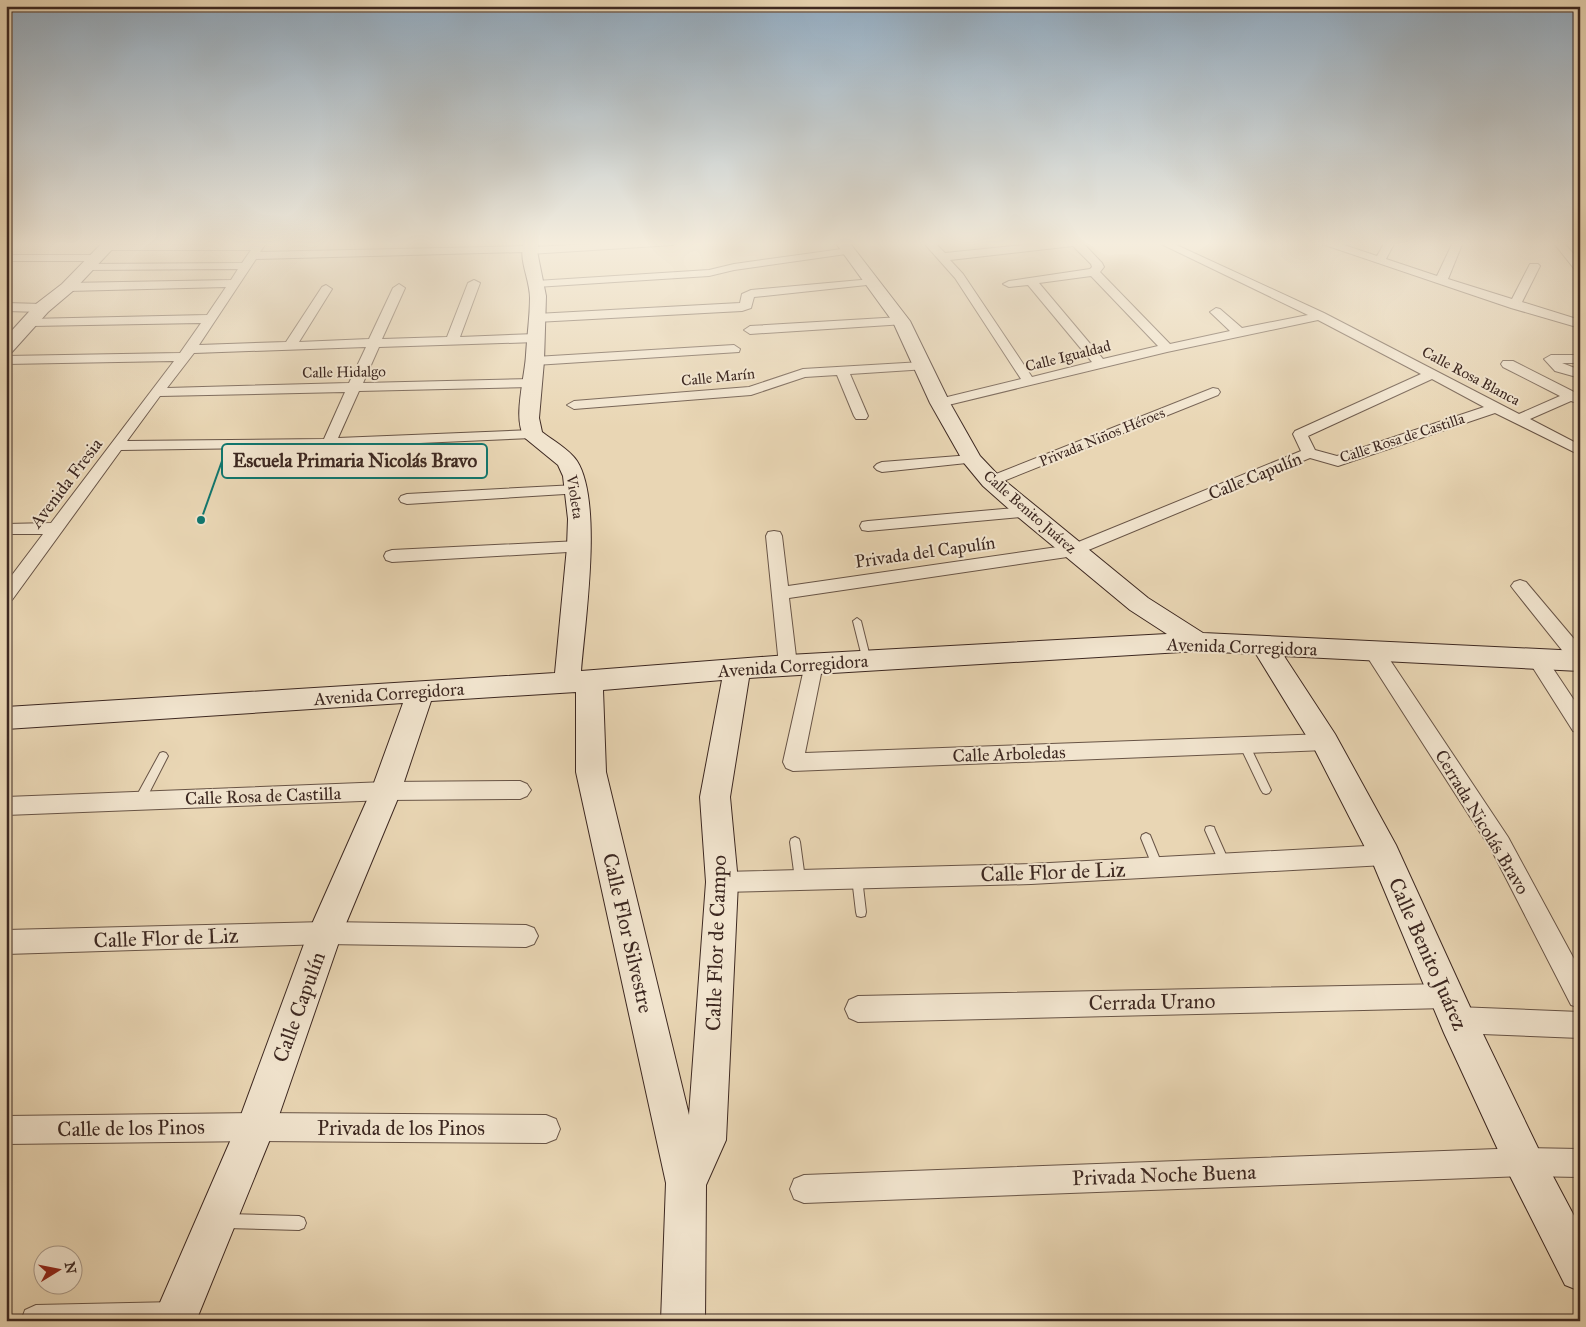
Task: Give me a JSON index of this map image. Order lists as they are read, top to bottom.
{
  "streets": {
    "street": [
      "Calle Igualdad",
      "Calle Hidalgo",
      "Calle Rosa Blanca",
      "Calle Marín",
      "Privada Niños Héroes",
      "Calle Rosa de Castilla",
      "Calle Capulín",
      "Avenida Fresia",
      "Violeta",
      "Calle Benito Juárez",
      "Privada del Capulín",
      "Avenida Corregidora",
      "Calle Arboledas",
      "Cerrada Nicolás Bravo",
      "Calle Flor de Liz",
      "Calle Flor Silvestre",
      "Calle Flor de Campo",
      "Cerrada Urano",
      "Calle de los Pinos",
      "Privada de los Pinos",
      "Privada Noche Buena"
    ]
  },
  "crossings": [
    ["Calle Igualdad", "Calle Rosa Blanca"],
    ["Calle Igualdad", "Calle Benito Juárez"],
    ["Calle Hidalgo", "Avenida Fresia"],
    ["Calle Rosa Blanca", "Calle Rosa de Castilla"],
    ["Calle Rosa Blanca", "Calle Capulín"],
    ["Calle Marín", "Calle Benito Juárez"],
    ["Privada Niños Héroes", "Calle Benito Juárez"],
    ["Calle Rosa de Castilla", "Calle Capulín"],
    ["Calle Capulín", "Calle Benito Juárez"],
    ["Calle Capulín", "Privada del Capulín"],
    ["Calle Capulín", "Avenida Corregidora"],
    ["Calle Capulín", "Calle Flor de Liz"],
    ["Calle Capulín", "Calle de los Pinos"],
    ["Calle Capulín", "Privada de los Pinos"],
    ["Violeta", "Avenida Corregidora"],
    ["Violeta", "Calle Flor Silvestre"],
    ["Calle Benito Juárez", "Privada del Capulín"],
    ["Calle Benito Juárez", "Avenida Corregidora"],
    ["Calle Benito Juárez", "Calle Arboledas"],
    ["Calle Benito Juárez", "Calle Flor de Liz"],
    ["Calle Benito Juárez", "Cerrada Urano"],
    ["Calle Benito Juárez", "Privada Noche Buena"],
    ["Avenida Corregidora", "Calle Arboledas"],
    ["Avenida Corregidora", "Cerrada Nicolás Bravo"],
    ["Avenida Corregidora", "Calle Flor Silvestre"],
    ["Avenida Corregidora", "Calle Flor de Campo"],
    ["Calle Flor de Liz", "Calle Flor de Campo"],
    ["Calle Flor Silvestre", "Calle Flor de Campo"],
    ["Calle de los Pinos", "Privada de los Pinos"]
  ],
  "places": ["Escuela Primaria Nicolás Bravo"],
  "north": "right"
}
